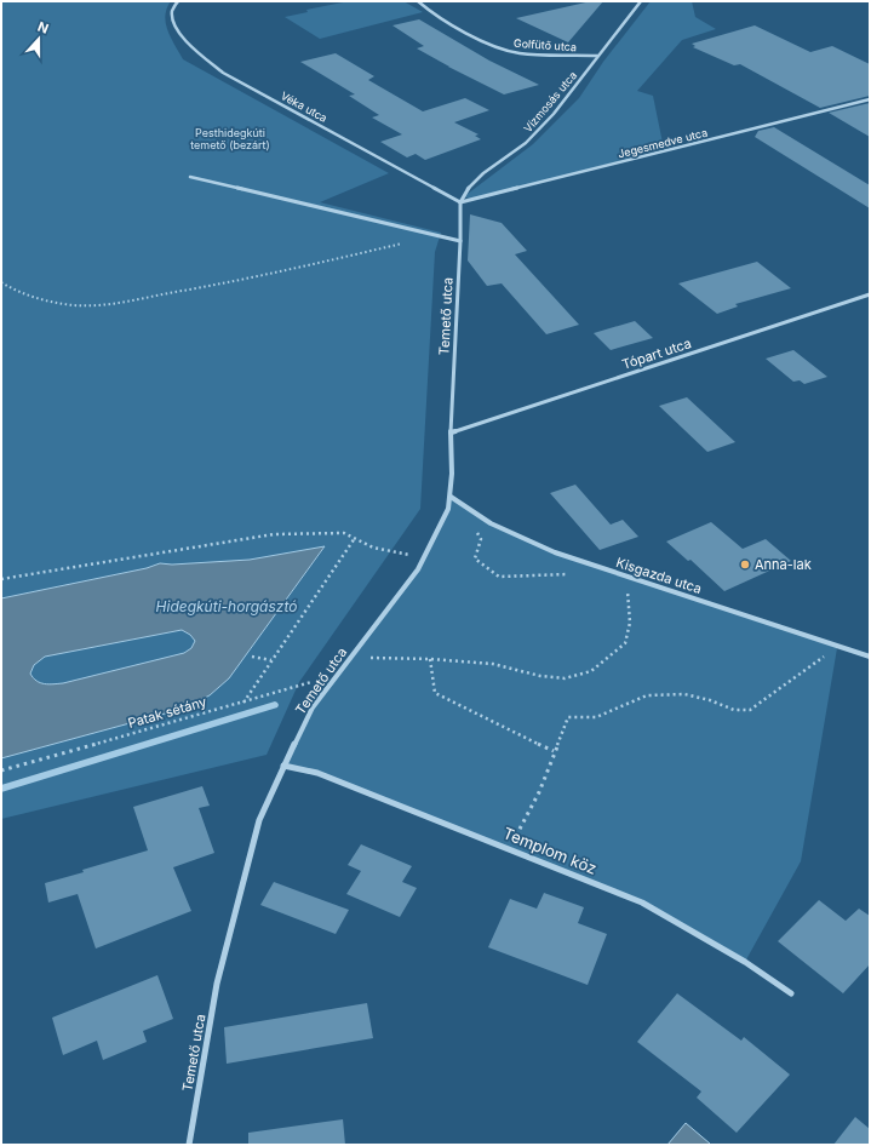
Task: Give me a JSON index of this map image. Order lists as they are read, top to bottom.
{
  "streets": {
    "street": [
      "Golfütő utca",
      "Vízmosás utca",
      "Véka utca",
      "Jegesmedve utca",
      "Temető utca",
      "Tópart utca",
      "Kisgazda utca",
      "Templom köz"
    ],
    "path": ["Patak sétány"]
  },
  "crossings": [
    ["Golfütő utca", "Vízmosás utca"],
    ["Vízmosás utca", "Véka utca"],
    ["Vízmosás utca", "Jegesmedve utca"],
    ["Vízmosás utca", "Temető utca"],
    ["Véka utca", "Jegesmedve utca"],
    ["Véka utca", "Temető utca"],
    ["Jegesmedve utca", "Temető utca"],
    ["Temető utca", "Tópart utca"],
    ["Temető utca", "Kisgazda utca"],
    ["Temető utca", "Patak sétány"],
    ["Temető utca", "Templom köz"]
  ],
  "water": ["Hidegkúti-horgásztó"],
  "parks": ["Pesthidegkúti temető (bezárt)"],
  "places": ["Anna-lak"],
  "north": "top"
}
